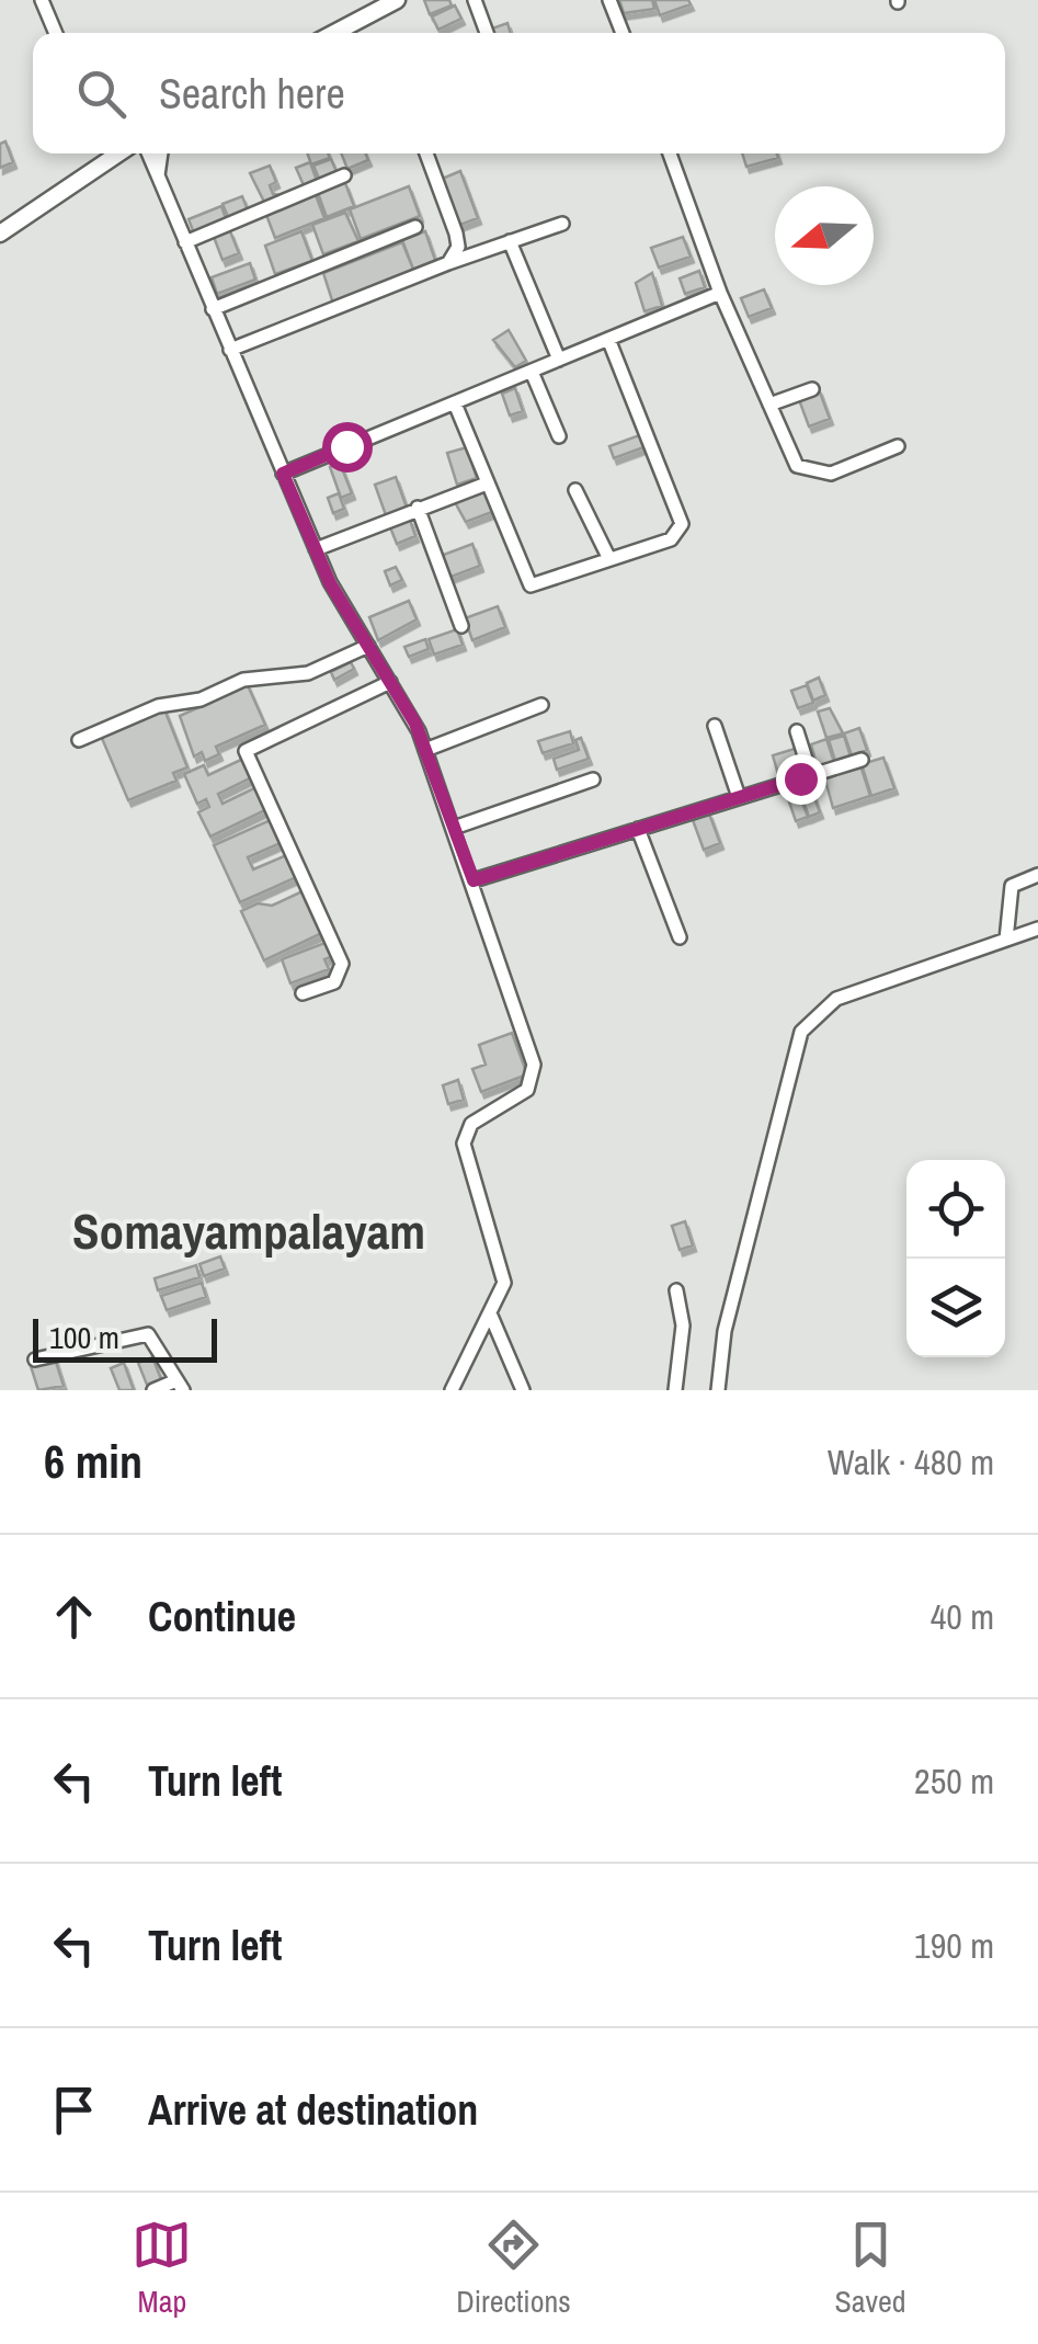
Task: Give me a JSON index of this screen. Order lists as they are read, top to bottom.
{
  "districts": ["Somayampalayam"],
  "scale_bar": "100 m",
  "north": "left",
  "page": {
    "search": "Search here",
    "scale": "100 m",
    "heading": ["6 min", "Walk · 480 m"],
    "list": [
      ["Continue", "40 m"],
      ["Turn left", "250 m"],
      ["Turn left", "190 m"],
      "Arrive at destination"
    ],
    "nav": ["Map", "Directions", "Saved"]
  }
}
